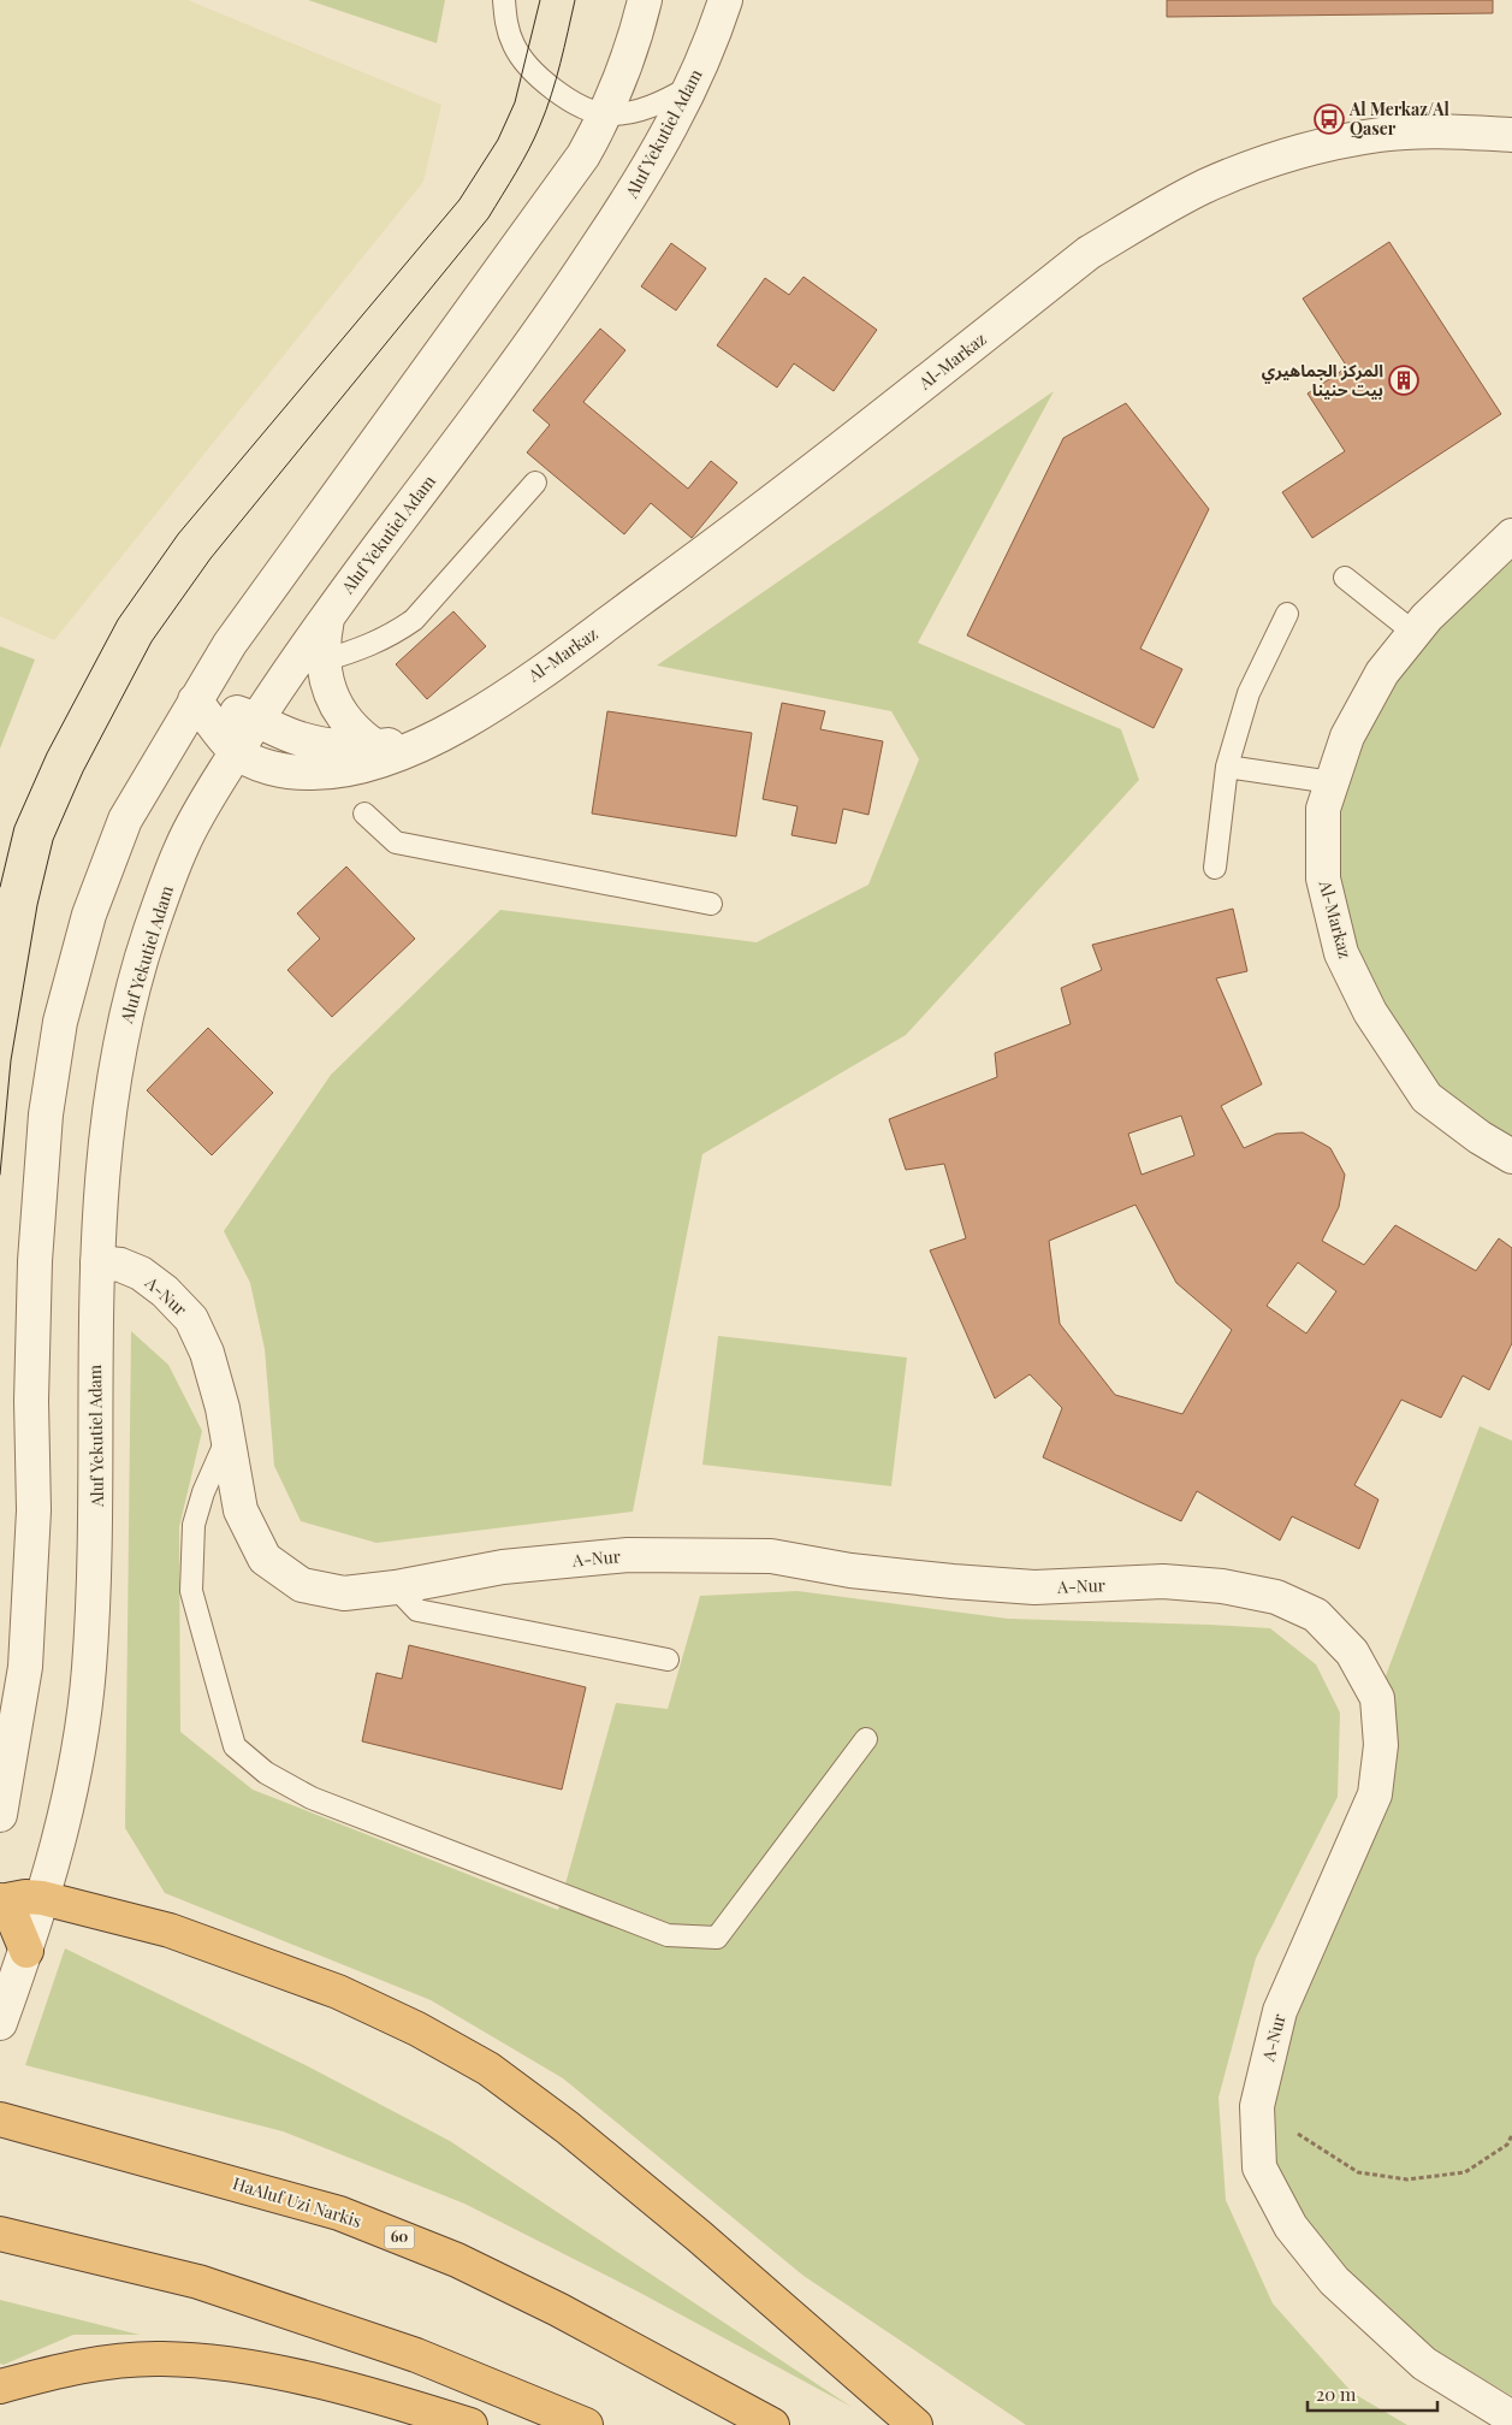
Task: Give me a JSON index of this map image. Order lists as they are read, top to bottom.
{
  "streets": {
    "highway": ["HaAluf Uzi Narkis", "60"],
    "street": ["Aluf Yekutiel Adam", "Al-Markaz", "A-Nur"]
  },
  "crossings": [
    ["Aluf Yekutiel Adam", "Al-Markaz"],
    ["Aluf Yekutiel Adam", "A-Nur"]
  ],
  "places": {
    "bus stop": ["Al Merkaz/Al Qaser"],
    "building": ["المركز الجماهيري بيت حنينا"]
  },
  "scale_bar": "20 m"
}
